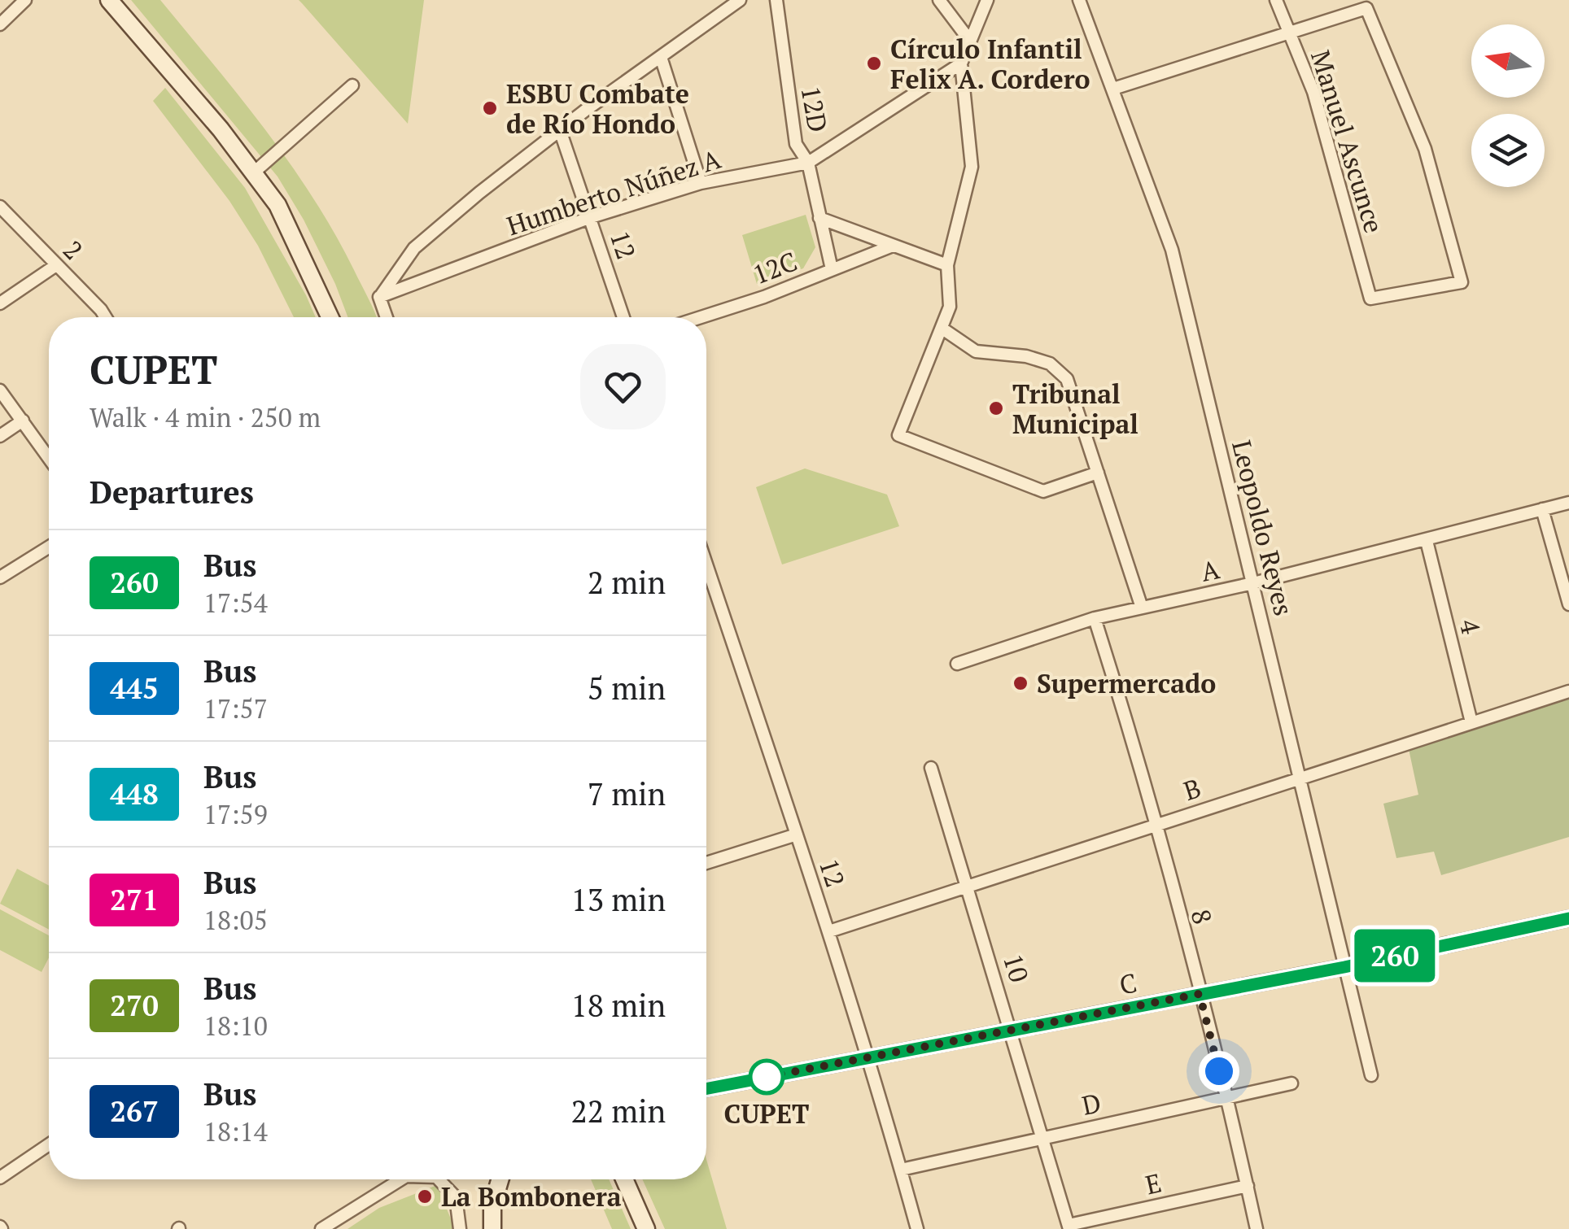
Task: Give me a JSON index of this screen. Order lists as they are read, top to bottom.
{
  "streets": {
    "street": [
      "12D",
      "Manuel Ascunce",
      "Humberto Núñez A",
      "12",
      "2",
      "12C",
      "Leopoldo Reyes",
      "A",
      "4",
      "B",
      "8",
      "10",
      "C",
      "D",
      "E"
    ]
  },
  "crossings": [
    ["12D", "Humberto Núñez A"],
    ["12D", "12C"],
    ["Humberto Núñez A", "12"],
    ["12", "B"],
    ["12", "C"],
    ["12", "D"],
    ["Leopoldo Reyes", "A"],
    ["Leopoldo Reyes", "B"],
    ["Leopoldo Reyes", "C"],
    ["A", "4"],
    ["A", "8"],
    ["4", "B"],
    ["B", "8"],
    ["B", "10"],
    ["8", "C"],
    ["8", "D"],
    ["8", "E"],
    ["10", "C"],
    ["10", "D"],
    ["10", "E"]
  ],
  "places": [
    "Círculo Infantil Felix A. Cordero",
    "ESBU Combate de Río Hondo",
    "Tribunal Municipal",
    "Supermercado",
    "CUPET",
    "La Bombonera"
  ],
  "lines": ["bus line 260"],
  "north": "left",
  "page": {
    "on_map": "260",
    "heading": [
      ["CUPET", "Walk · 4 min · 250 m"],
      "Departures"
    ],
    "list": [
      {
        "mark": "260",
        "name": "Bus",
        "note": "17:54",
        "value": "2 min"
      },
      {
        "mark": "445",
        "name": "Bus",
        "note": "17:57",
        "value": "5 min"
      },
      {
        "mark": "448",
        "name": "Bus",
        "note": "17:59",
        "value": "7 min"
      },
      {
        "mark": "271",
        "name": "Bus",
        "note": "18:05",
        "value": "13 min"
      },
      {
        "mark": "270",
        "name": "Bus",
        "note": "18:10",
        "value": "18 min"
      },
      {
        "mark": "267",
        "name": "Bus",
        "note": "18:14",
        "value": "22 min"
      }
    ]
  }
}
